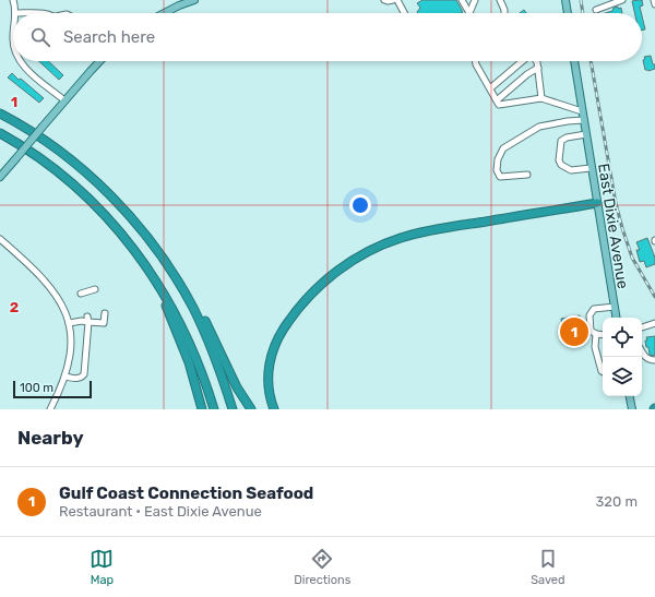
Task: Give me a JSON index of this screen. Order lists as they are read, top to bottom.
{
  "streets": {
    "main road": ["East Dixie Avenue"]
  },
  "scale_bar": "100 m",
  "page": {
    "search": "Search here",
    "pins": "1",
    "scale": "100 m",
    "heading": "Nearby",
    "list": [
      {
        "mark": "1",
        "name": "Gulf Coast Connection Seafood",
        "note": "Restaurant · East Dixie Avenue",
        "value": "320 m"
      }
    ],
    "nav": ["Map", "Directions", "Saved"]
  },
  "grid": {
    "rows": ["1", "2"]
  }
}
